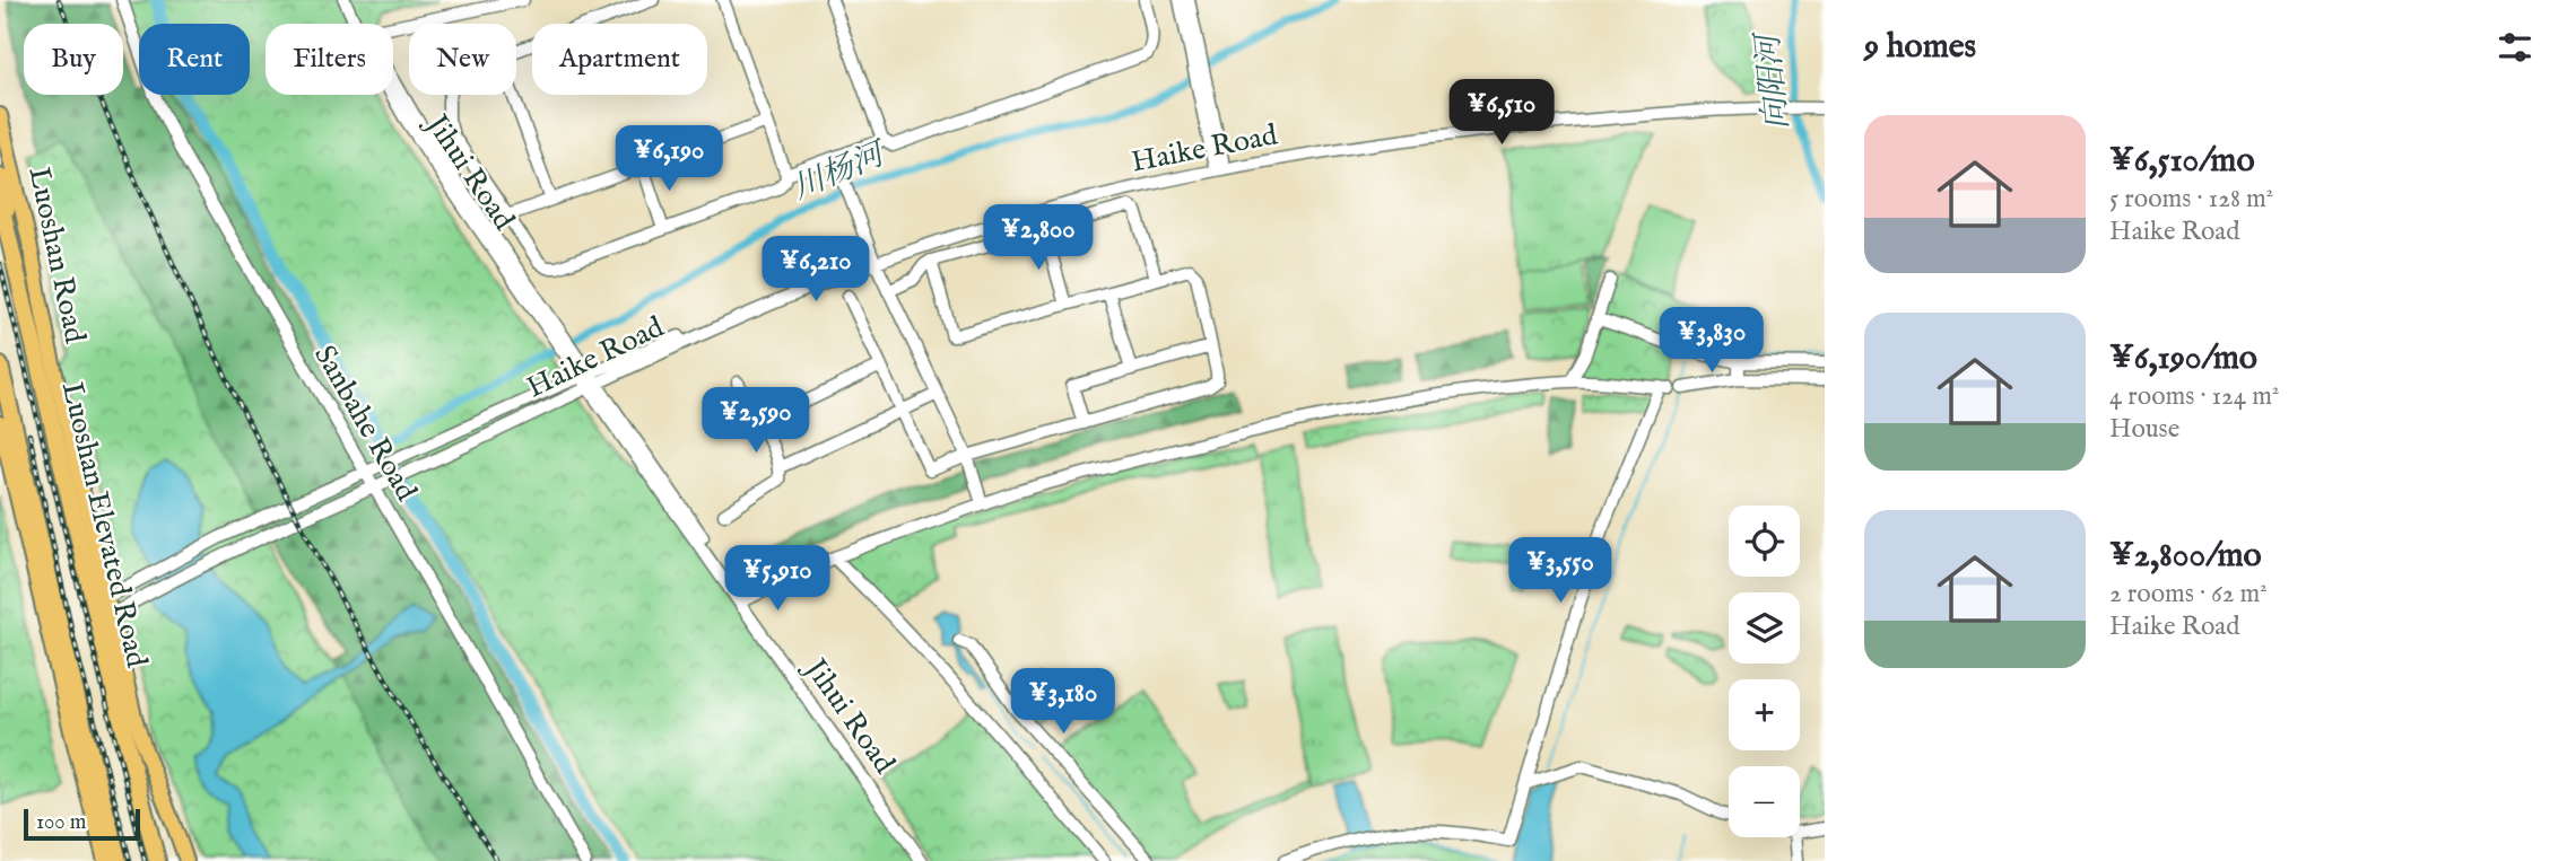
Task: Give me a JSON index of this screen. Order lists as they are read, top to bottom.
{
  "streets": {
    "highway": ["Luoshan Elevated Road"],
    "main road": ["Luoshan Road"],
    "street": ["Haike Road", "Jihui Road", "Sanbahe Road"]
  },
  "crossings": [
    ["Haike Road", "Jihui Road"],
    ["Haike Road", "Luoshan Road"],
    ["Haike Road", "Sanbahe Road"],
    ["Luoshan Road", "Luoshan Elevated Road"]
  ],
  "water": ["向阳河", "川杨河"],
  "scale_bar": "100 m",
  "page": {
    "heading": "9 homes",
    "chip": [
      "Buy",
      "Rent",
      "Filters",
      "New",
      "Apartment"
    ],
    "price": [
      "¥6,510",
      "¥6,190",
      "¥2,800",
      "¥6,210",
      "¥3,830",
      "¥2,590",
      "¥3,550",
      "¥5,910",
      "¥3,180"
    ],
    "list": [
      {
        "name": "¥6,510/mo",
        "note": "5 rooms · 128 m² · Haike Road"
      },
      {
        "name": "¥6,190/mo",
        "note": "4 rooms · 124 m² · House"
      },
      {
        "name": "¥2,800/mo",
        "note": "2 rooms · 62 m² · Haike Road"
      }
    ],
    "map_buttons": ["+", "−"],
    "scale": "100 m"
  }
}
